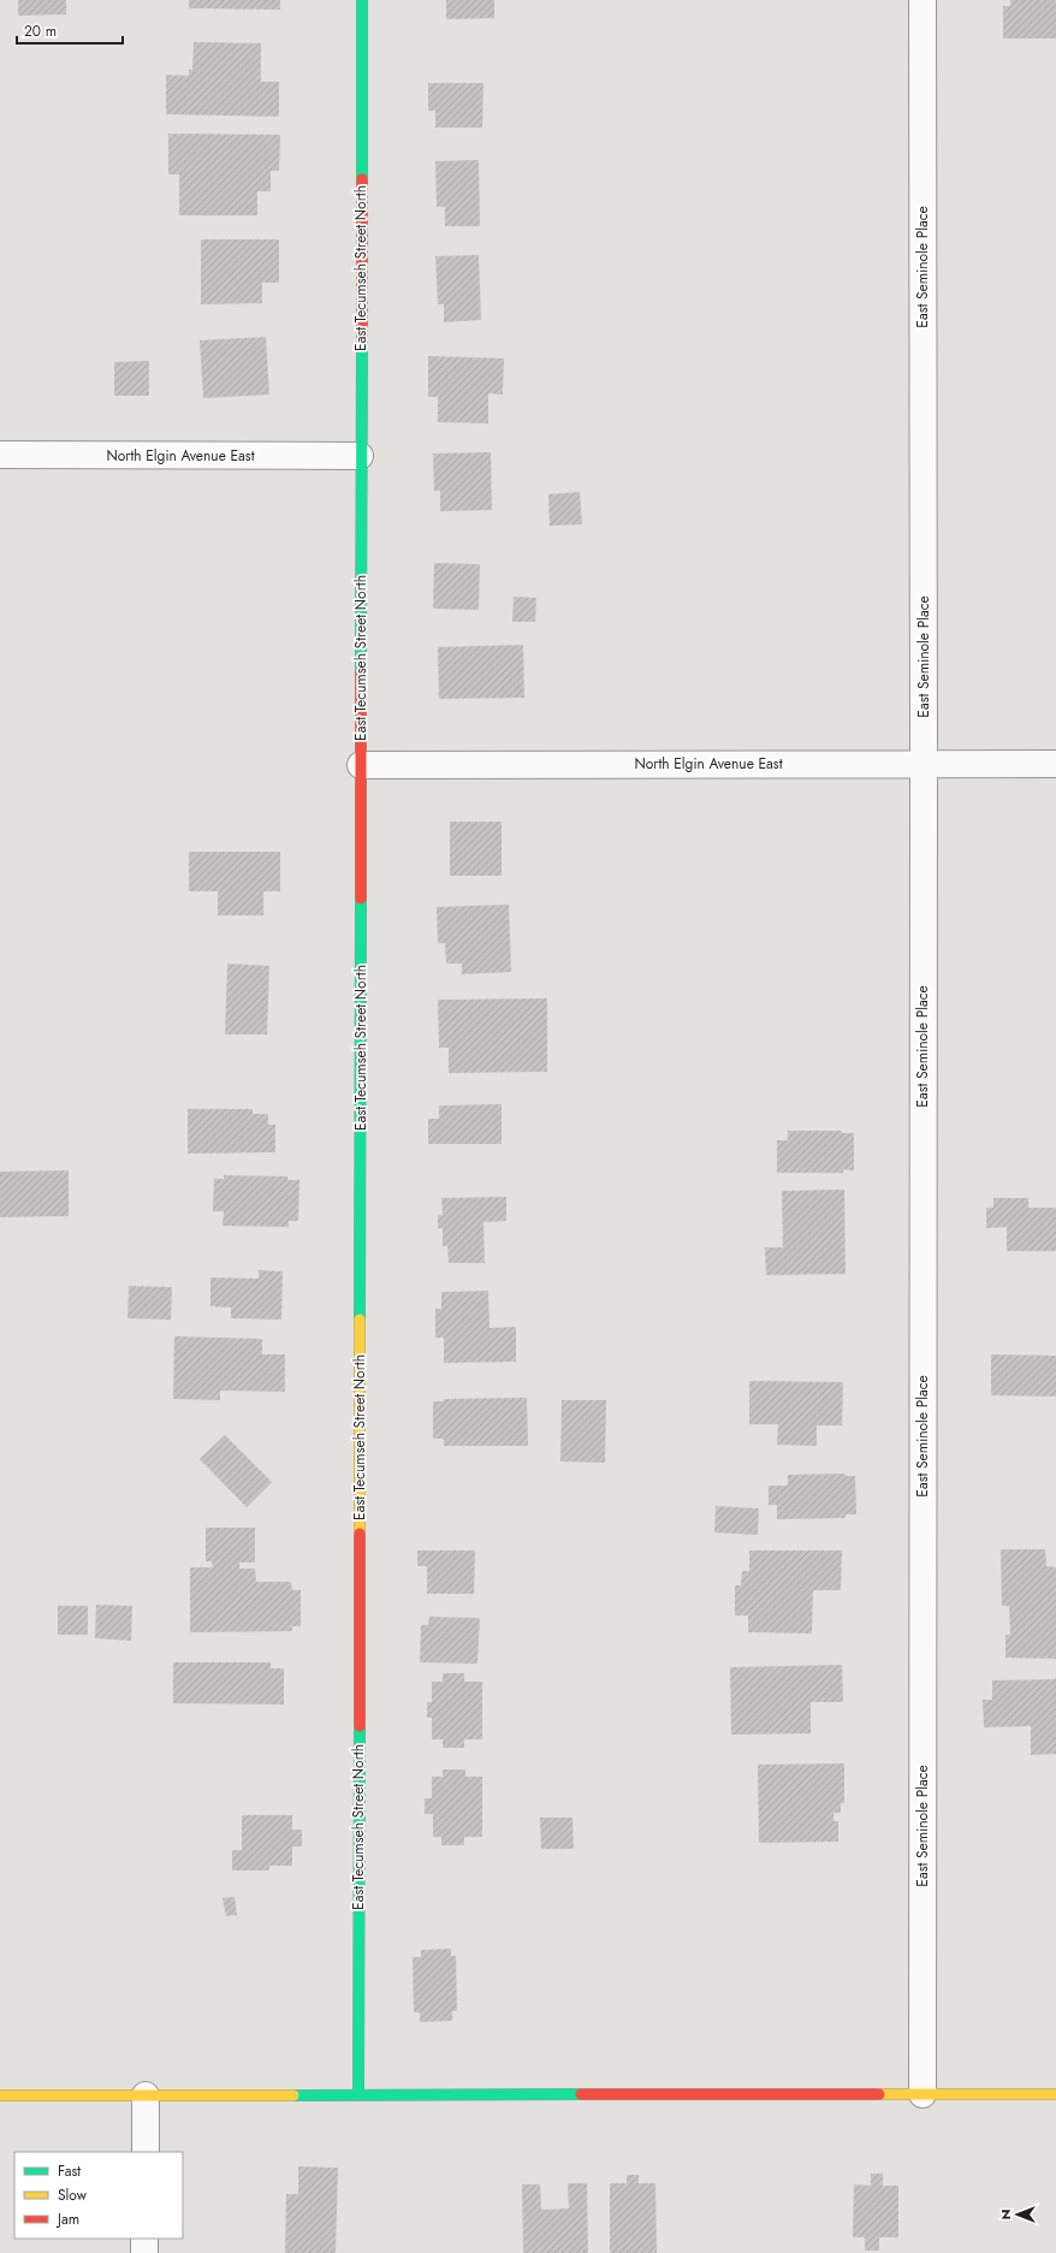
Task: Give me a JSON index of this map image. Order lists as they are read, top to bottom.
{
  "streets": {
    "street": ["East Seminole Place", "East Tecumseh Street North", "North Elgin Avenue East"]
  },
  "crossings": [
    ["East Seminole Place", "North Elgin Avenue East"],
    ["East Tecumseh Street North", "North Elgin Avenue East"]
  ],
  "legend": ["Fast", "Slow", "Jam"],
  "scale_bar": "20 m",
  "north": "left"
}
